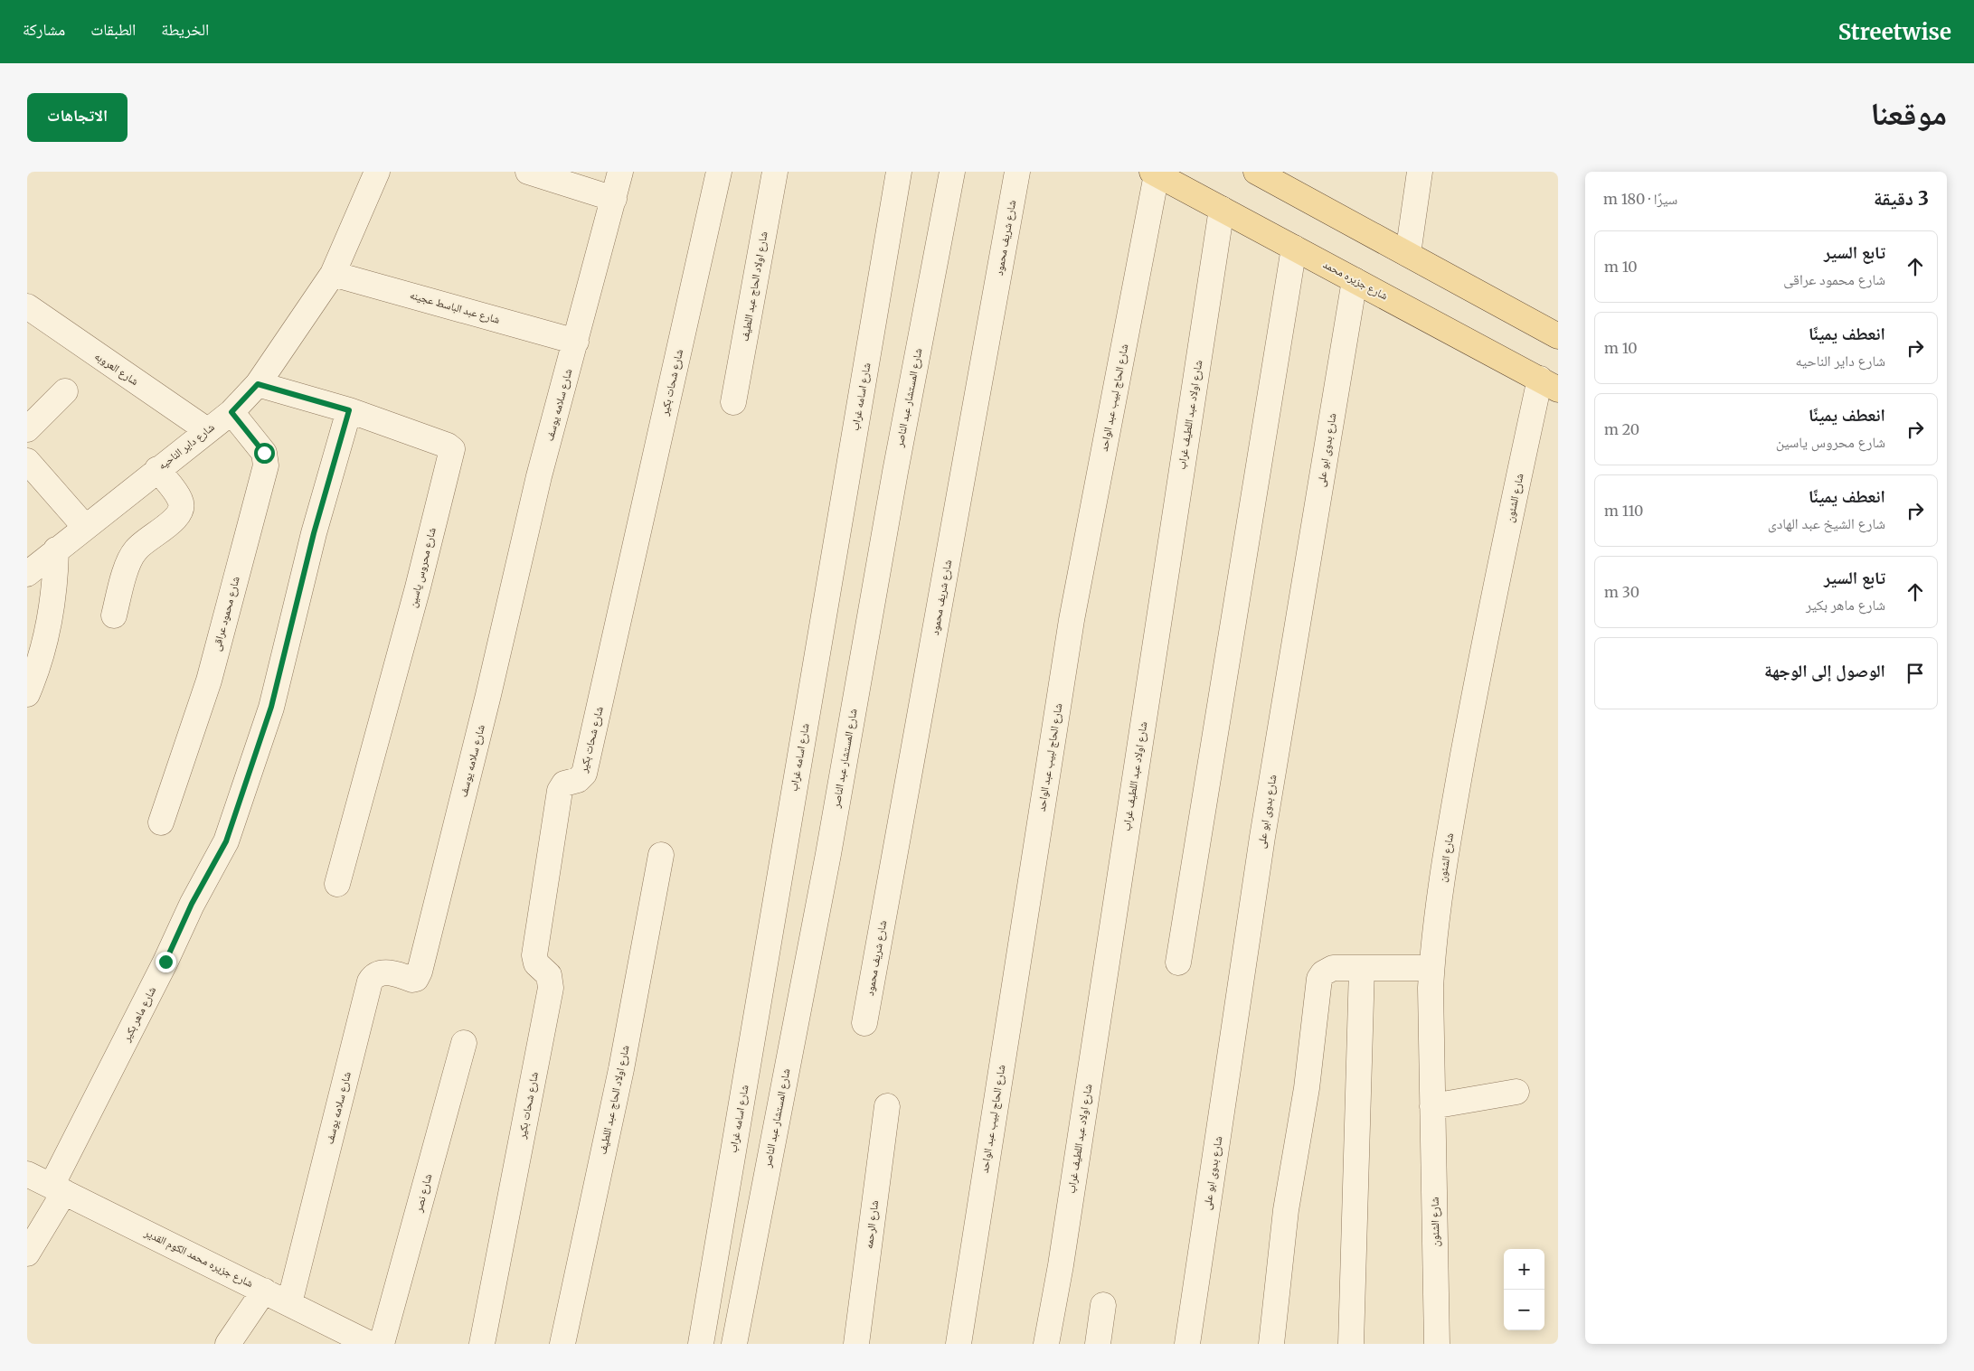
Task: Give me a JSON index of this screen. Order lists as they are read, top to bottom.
{
  "streets": {
    "main road": ["شارع جزيره محمد"],
    "street": [
      "شارع شريف محمود",
      "شارع اولاد الحاج عبد اللطيف",
      "شارع عبد الباسط عجينه",
      "شارع العروبه",
      "شارع شحات بكير",
      "شارع اسامه غراب",
      "شارع المستشار عبد الناصر",
      "شارع الحاج لبيب عبد الواحد",
      "شارع سلامه يوسف",
      "شارع اولاد عبد اللطيف غراب",
      "شارع داير الناحيه",
      "شارع بدوى ابو على",
      "شارع الشئون",
      "شارع محروس ياسين",
      "شارع محمود عراقى",
      "شارع ماهر بكير",
      "شارع نصر",
      "شارع الرحمه",
      "شارع جزيره محمد الكوم القدير"
    ]
  },
  "crossings": [
    ["شارع جزيره محمد", "شارع الحاج لبيب عبد الواحد"],
    ["شارع جزيره محمد", "شارع اولاد عبد اللطيف غراب"],
    ["شارع جزيره محمد", "شارع بدوى ابو على"],
    ["شارع جزيره محمد", "شارع الشئون"],
    ["شارع عبد الباسط عجينه", "شارع سلامه يوسف"],
    ["شارع عبد الباسط عجينه", "شارع داير الناحيه"],
    ["شارع العروبه", "شارع داير الناحيه"],
    ["شارع سلامه يوسف", "شارع جزيره محمد الكوم القدير"],
    ["شارع داير الناحيه", "شارع محروس ياسين"],
    ["شارع داير الناحيه", "شارع محمود عراقى"],
    ["شارع محروس ياسين", "شارع ماهر بكير"],
    ["شارع ماهر بكير", "شارع جزيره محمد الكوم القدير"],
    ["شارع نصر", "شارع جزيره محمد الكوم القدير"]
  ],
  "page": {
    "header": "Streetwise",
    "nav": ["الخريطة", "الطبقات", "مشاركة"],
    "title": "موقعنا",
    "buttons": "الاتجاهات",
    "heading": ["3 دقيقة", "سيرًا · 180 m"],
    "list": [
      ["تابع السير", "شارع محمود عراقى", "10 m"],
      ["انعطف يمينًا", "شارع داير الناحيه", "10 m"],
      ["انعطف يمينًا", "شارع محروس ياسين", "20 m"],
      ["انعطف يمينًا", "شارع الشيخ عبد الهادى", "110 m"],
      ["تابع السير", "شارع ماهر بكير", "30 m"],
      "الوصول إلى الوجهة"
    ],
    "map_buttons": ["+", "−"]
  }
}
